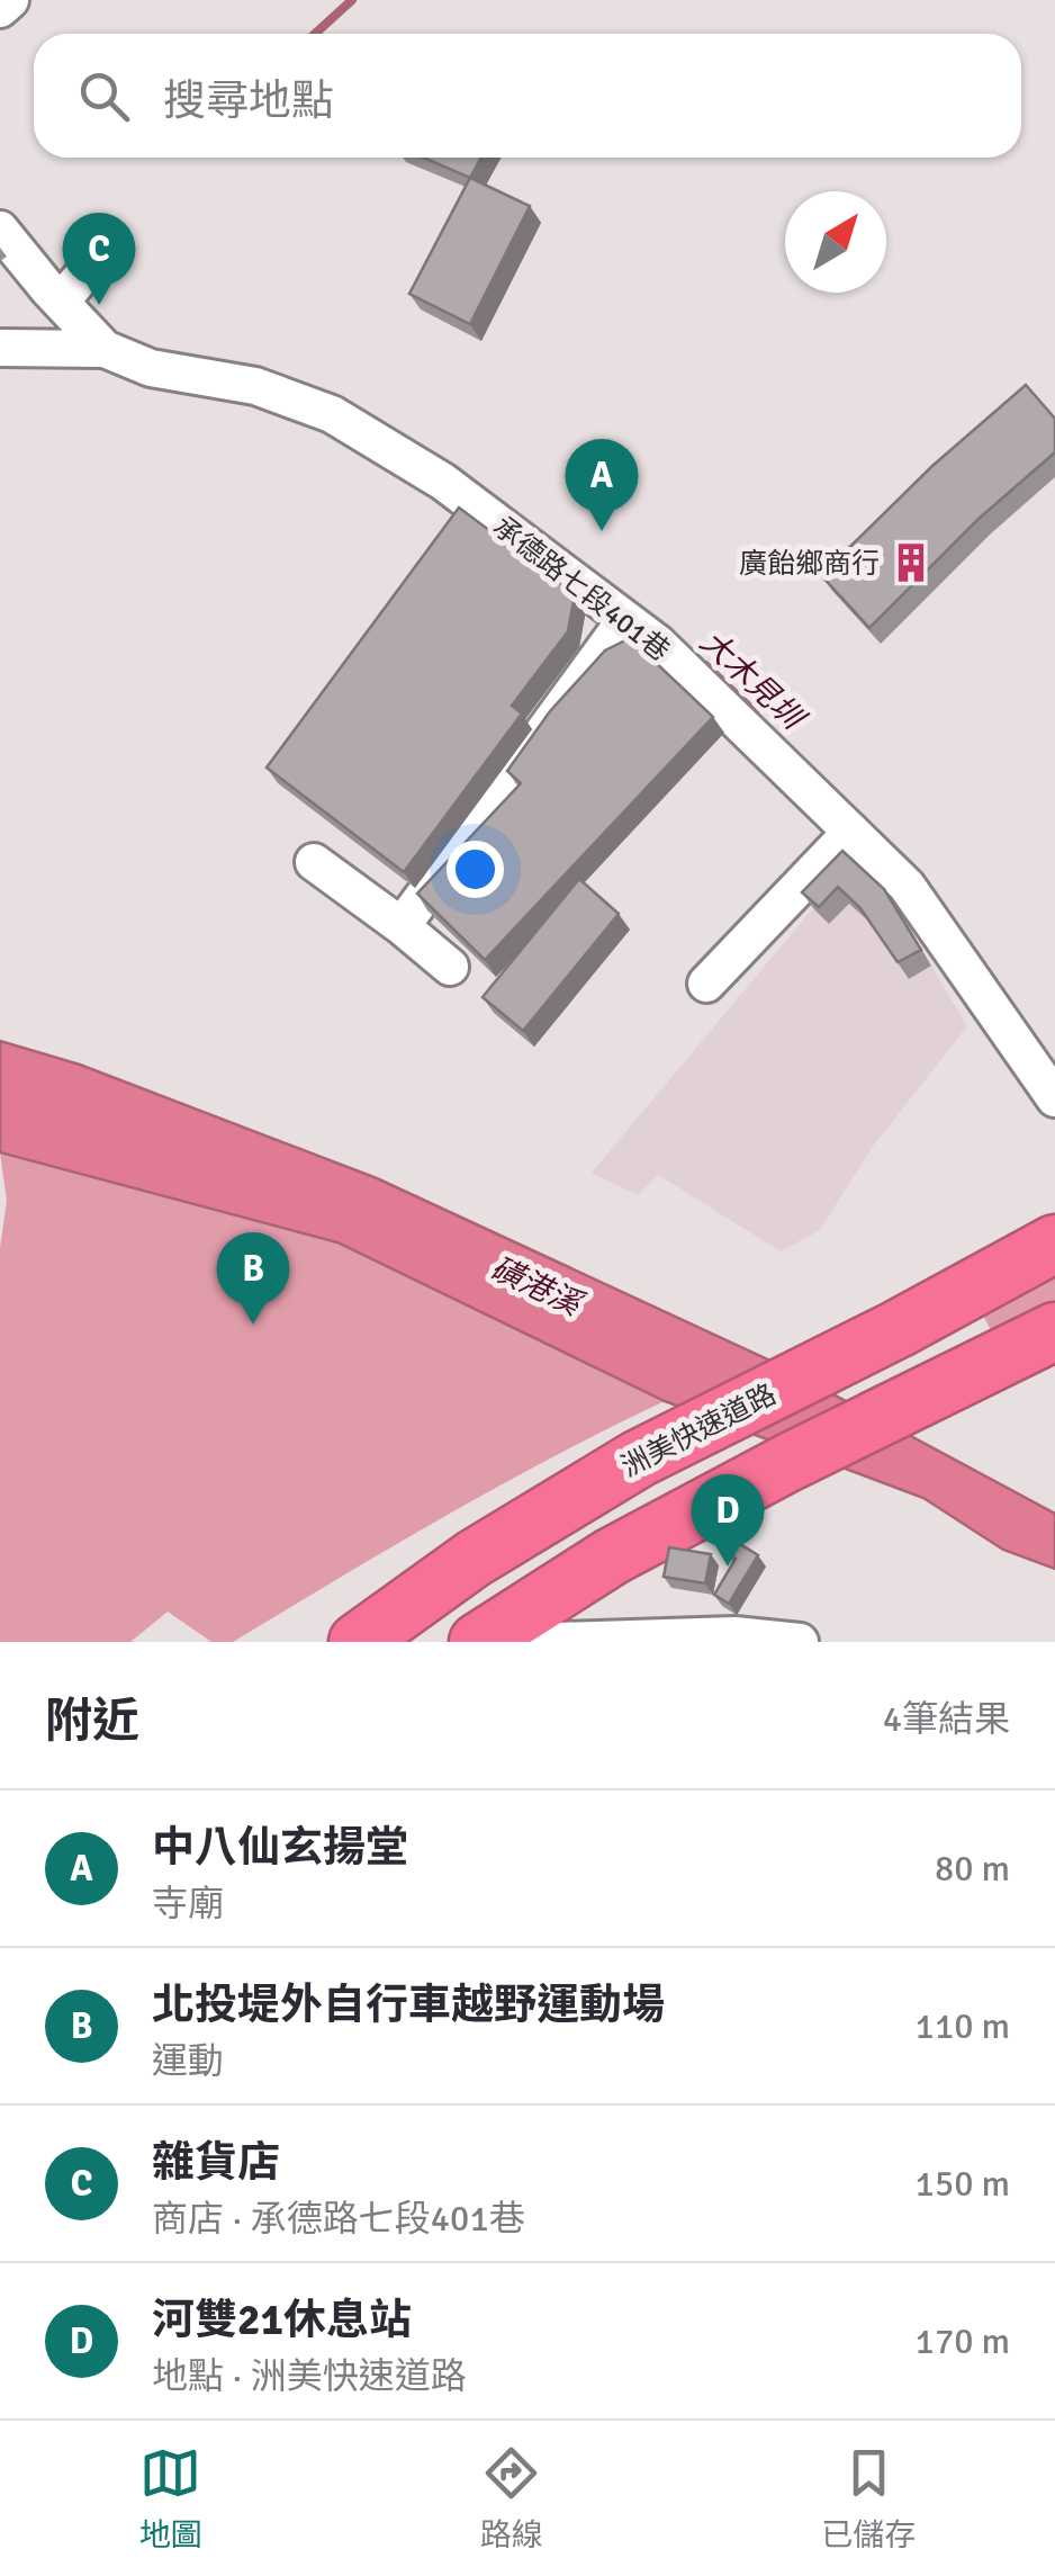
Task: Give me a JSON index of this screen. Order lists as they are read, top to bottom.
{
  "streets": {
    "highway": ["洲美快速道路"],
    "street": ["承德路七段401巷"]
  },
  "water": ["大木見圳", "磺港溪"],
  "places": {
    "building": ["廣飴鄉商行"]
  },
  "north": "top right",
  "page": {
    "search": "搜尋地點",
    "pins": [
      "C",
      "A",
      "B",
      "D"
    ],
    "heading": ["附近", "4筆結果"],
    "list": [
      {
        "mark": "A",
        "name": "中八仙玄揚堂",
        "note": "寺廟",
        "value": "80 m"
      },
      {
        "mark": "B",
        "name": "北投堤外自行車越野運動場",
        "note": "運動",
        "value": "110 m"
      },
      {
        "mark": "C",
        "name": "雜貨店",
        "note": "商店 · 承德路七段401巷",
        "value": "150 m"
      },
      {
        "mark": "D",
        "name": "河雙21休息站",
        "note": "地點 · 洲美快速道路",
        "value": "170 m"
      }
    ],
    "nav": ["地圖", "路線", "已儲存"]
  }
}
